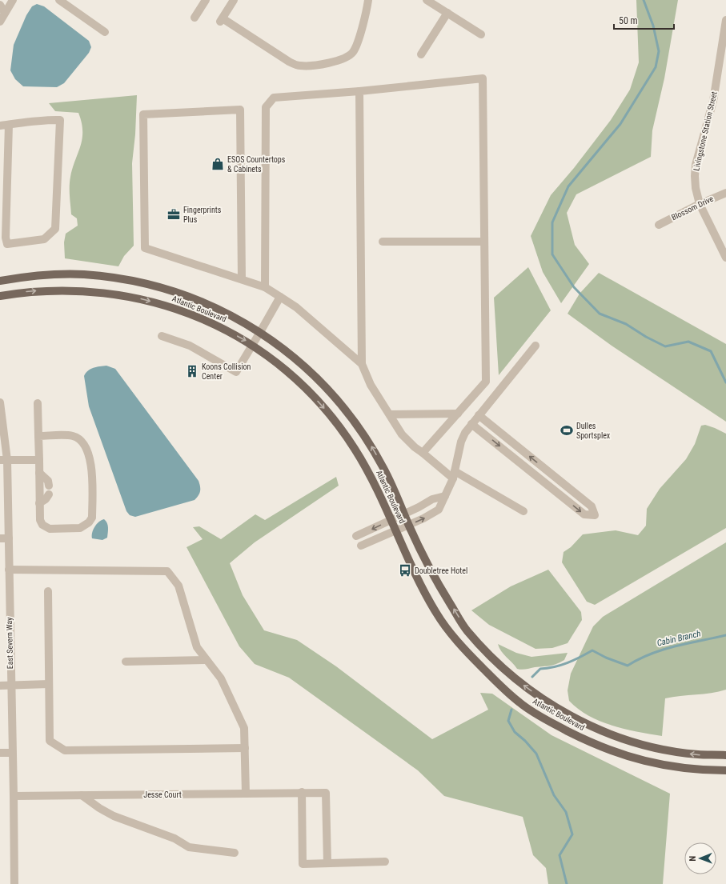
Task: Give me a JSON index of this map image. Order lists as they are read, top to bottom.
{
  "streets": {
    "main road": ["Atlantic Boulevard"],
    "street": [
      "Livingstone Station Street",
      "Blossom Drive",
      "East Severn Way",
      "Jesse Court"
    ]
  },
  "crossings": [
    ["Livingstone Station Street", "Blossom Drive"],
    ["East Severn Way", "Jesse Court"]
  ],
  "water": ["Cabin Branch"],
  "places": {
    "shop": ["ESOS Countertops & Cabinets"],
    "office": ["Fingerprints Plus"],
    "building": ["Koons Collision Center"],
    "sports": ["Dulles Sportsplex"],
    "bus stop": ["Doubletree Hotel"]
  },
  "scale_bar": "50 m",
  "north": "left"
}
